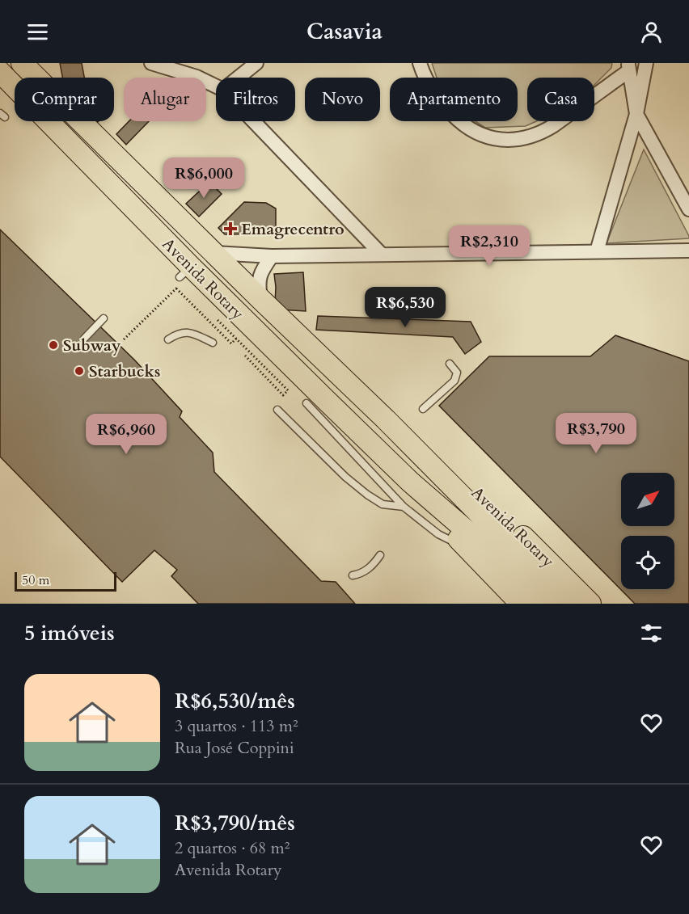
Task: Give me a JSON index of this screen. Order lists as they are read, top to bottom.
{
  "streets": {
    "main road": ["Avenida Rotary"]
  },
  "places": {
    "health": ["Emagrecentro"],
    "other": ["Subway", "Starbucks"]
  },
  "scale_bar": "50 m",
  "north": "top right",
  "page": {
    "header": "Casavia",
    "chip": [
      "Comprar",
      "Alugar",
      "Filtros",
      "Novo",
      "Apartamento",
      "Casa"
    ],
    "price": [
      "R$6,000",
      "R$2,310",
      "R$6,530",
      "R$3,790",
      "R$6,960"
    ],
    "scale": "50 m",
    "heading": "5 imóveis",
    "list": [
      {
        "name": "R$6,530/mês",
        "note": "3 quartos · 113 m² · Rua José Coppini"
      },
      {
        "name": "R$3,790/mês",
        "note": "2 quartos · 68 m² · Avenida Rotary"
      }
    ]
  }
}
